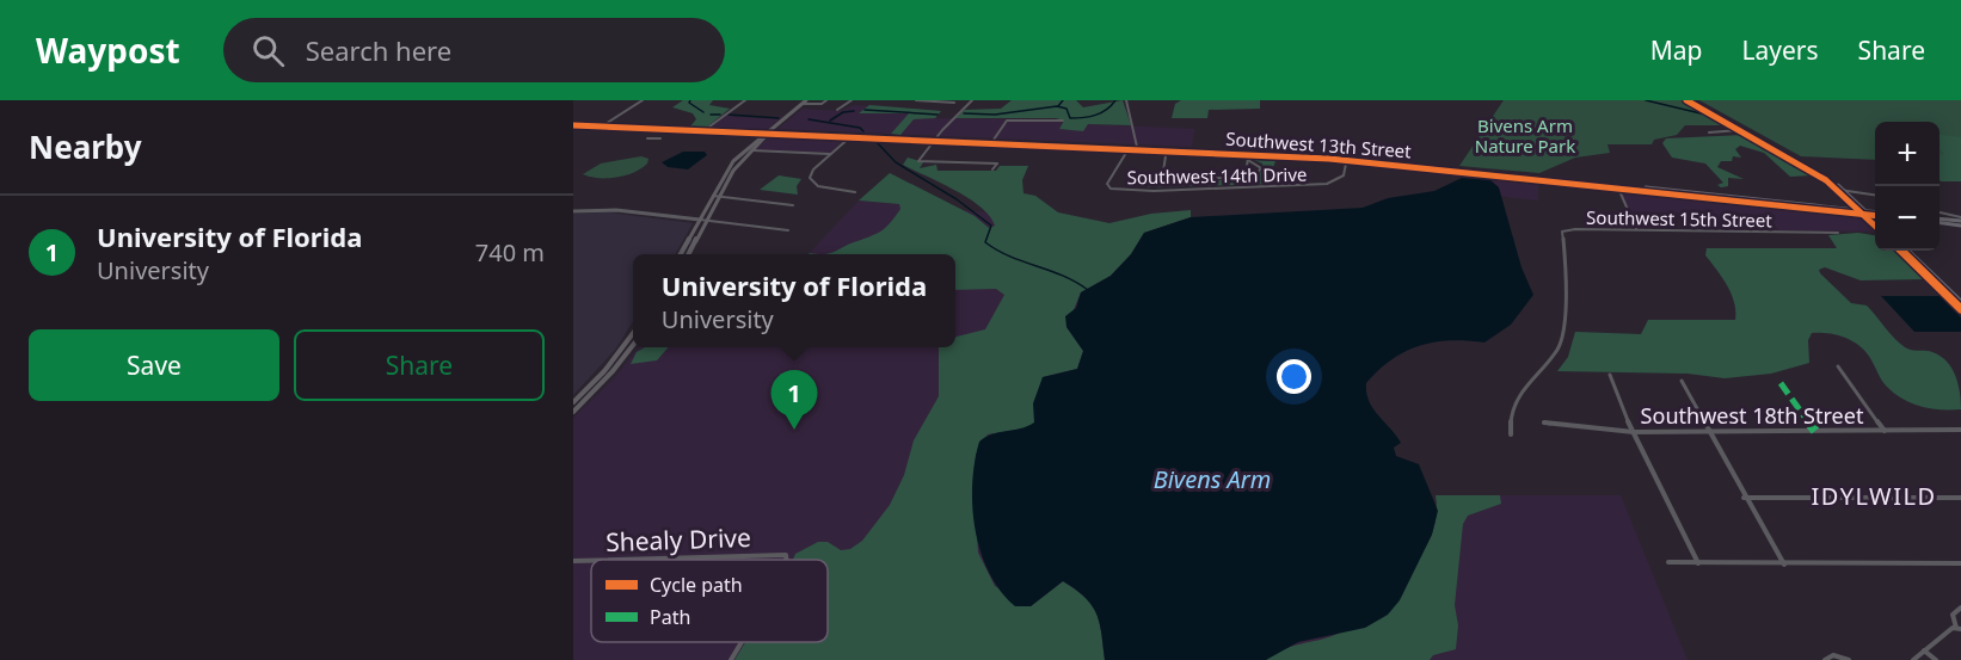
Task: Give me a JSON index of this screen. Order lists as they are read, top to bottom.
{
  "streets": {
    "main road": ["Southwest 13th Street"],
    "street": [
      "Southwest 14th Drive",
      "Southwest 15th Street",
      "Southwest 18th Street",
      "Shealy Drive"
    ]
  },
  "crossings": [
    ["Southwest 13th Street", "Southwest 14th Drive"]
  ],
  "districts": ["IDYLWILD"],
  "water": ["Bivens Arm"],
  "parks": ["Bivens Arm Nature Park"],
  "legend": ["Cycle path", "Path"],
  "page": {
    "header": "Waypost",
    "search": "Search here",
    "nav": ["Map", "Layers", "Share"],
    "heading": "Nearby",
    "map_buttons": ["+", "−"],
    "list": [
      {
        "mark": "1",
        "name": "University of Florida",
        "note": "University",
        "value": "740 m"
      }
    ],
    "popup": ["University of Florida", "University"],
    "buttons": ["Save", "Share"],
    "pins": "1"
  }
}
